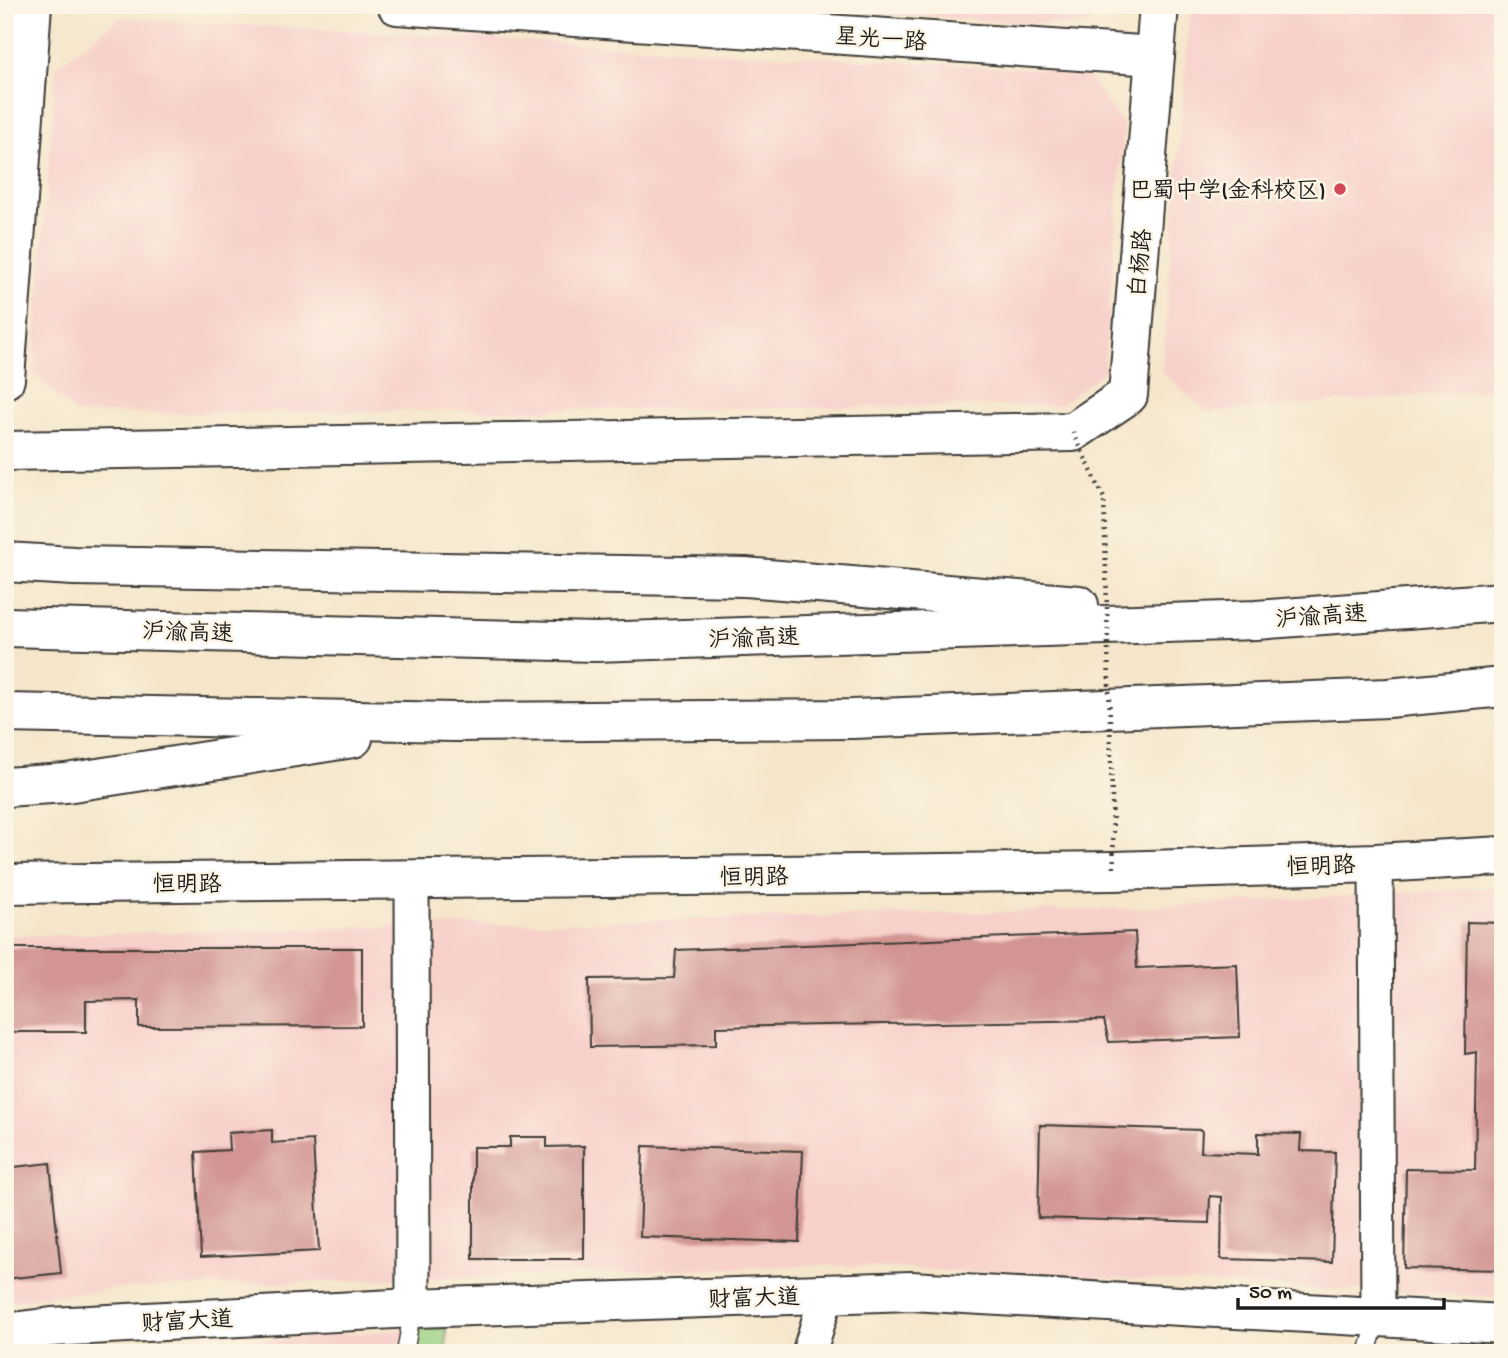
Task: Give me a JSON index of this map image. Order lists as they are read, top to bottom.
{
  "streets": {
    "main road": [
      "星光一路",
      "白杨路",
      "沪渝高速",
      "恒明路",
      "财富大道"
    ]
  },
  "crossings": [
    ["星光一路", "白杨路"]
  ],
  "places": ["巴蜀中学(金科校区)"],
  "scale_bar": "50 m"
}
